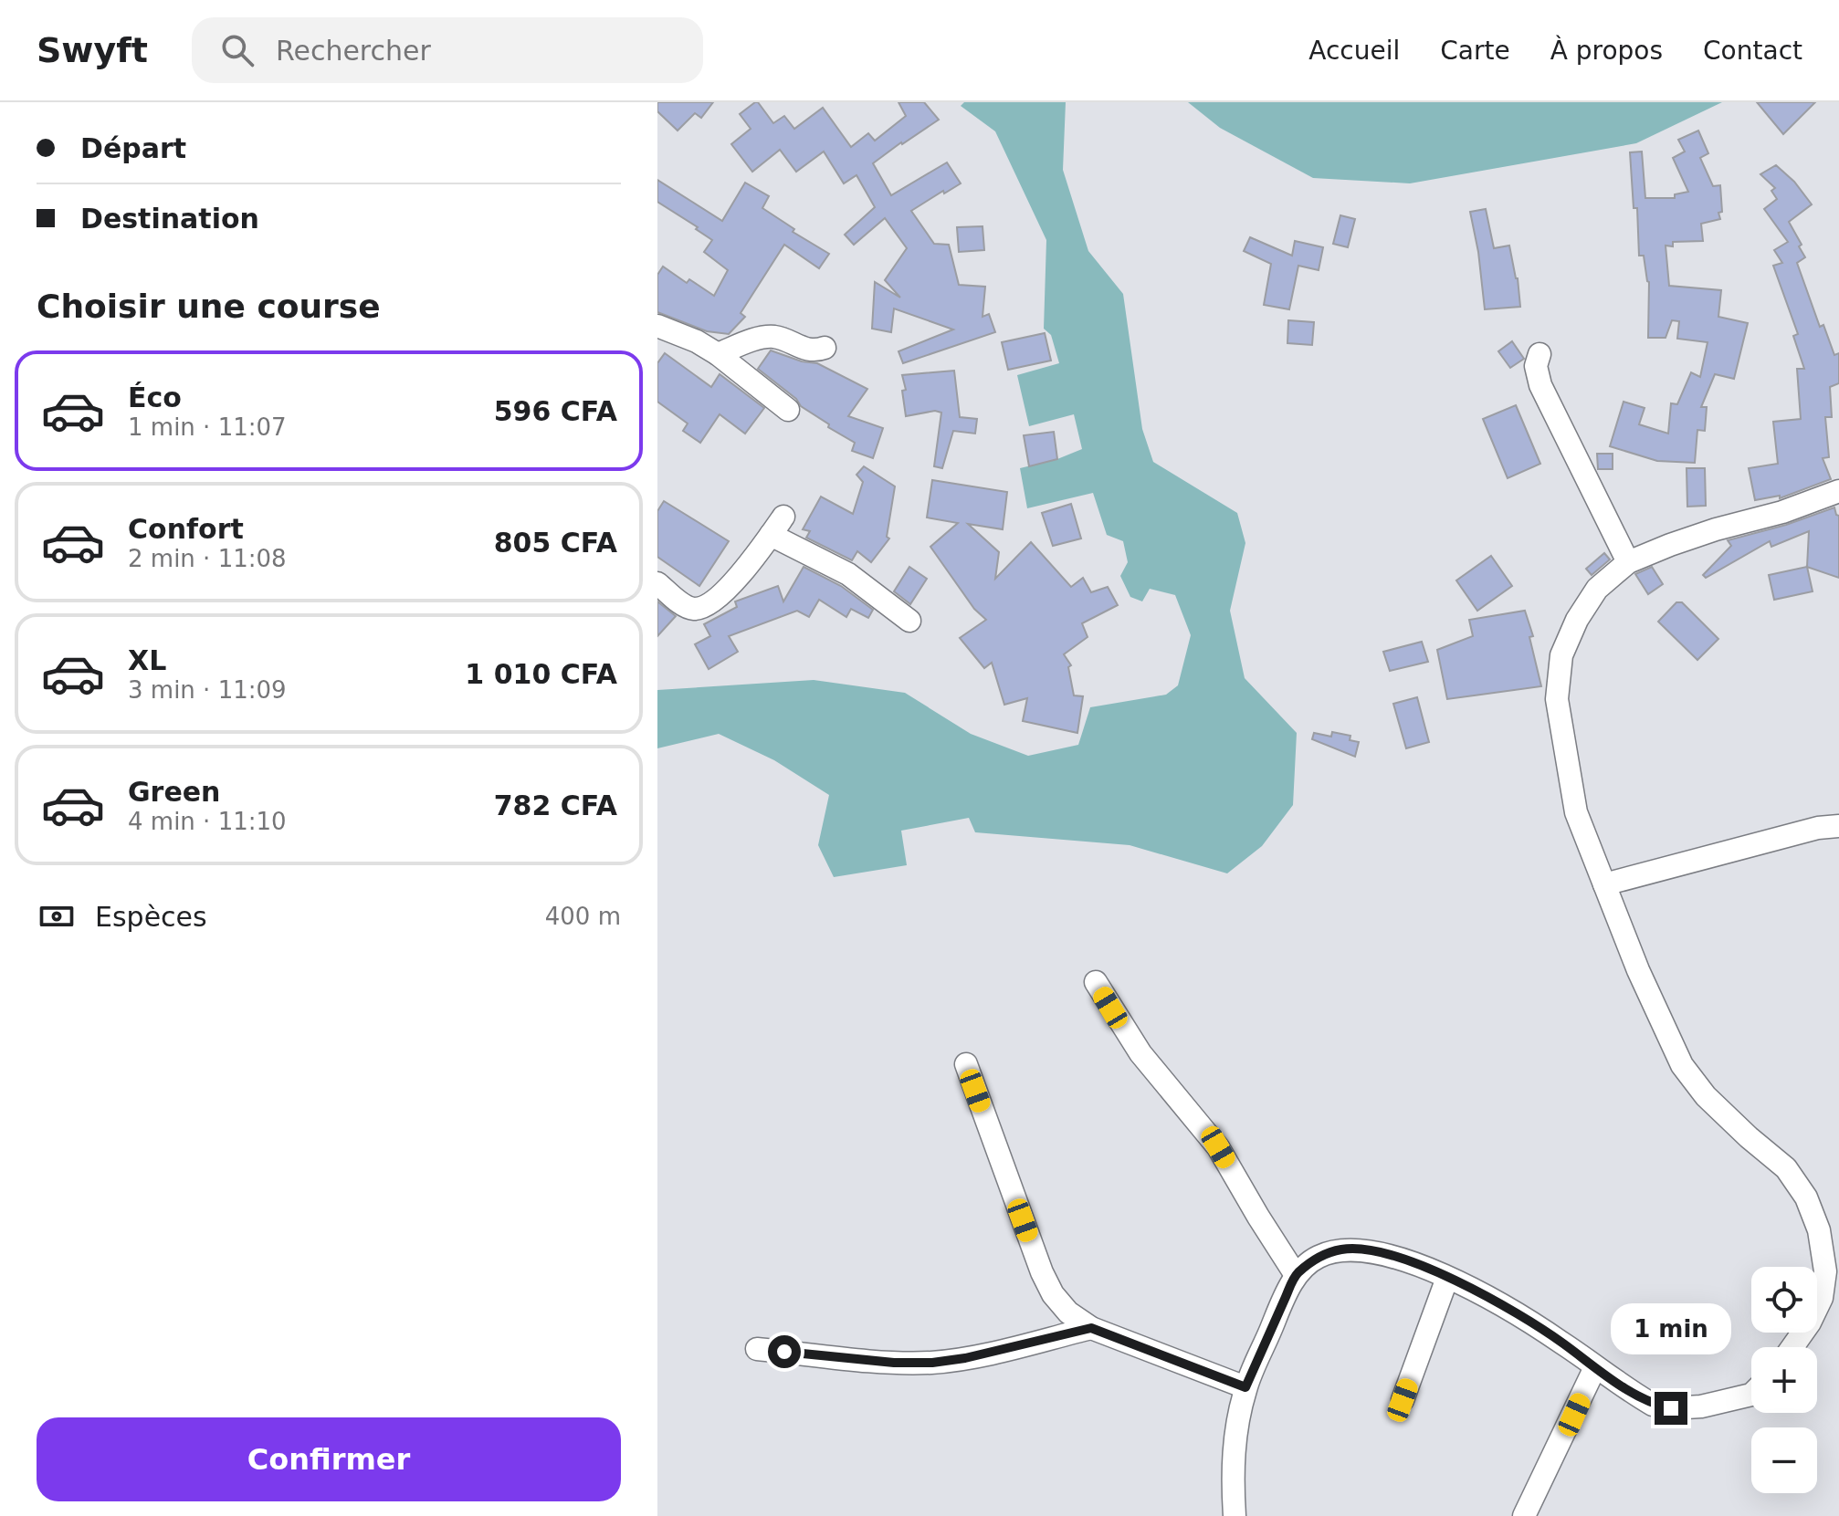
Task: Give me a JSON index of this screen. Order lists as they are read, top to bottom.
{
  "page": {
    "header": "Swyft",
    "search": "Rechercher",
    "nav": [
      "Accueil",
      "Carte",
      "À propos",
      "Contact"
    ],
    "banner": ["Départ", "Destination"],
    "heading": "Choisir une course",
    "list": [
      {
        "name": "Éco",
        "note": "1 min · 11:07",
        "value": "596 CFA"
      },
      {
        "name": "Confort",
        "note": "2 min · 11:08",
        "value": "805 CFA"
      },
      {
        "name": "XL",
        "note": "3 min · 11:09",
        "value": "1 010 CFA"
      },
      {
        "name": "Green",
        "note": "4 min · 11:10",
        "value": "782 CFA"
      }
    ],
    "pay": ["Espèces", "400 m"],
    "map_buttons": ["+", "−"],
    "bubble": "1 min",
    "buttons": "Confirmer"
  }
}
